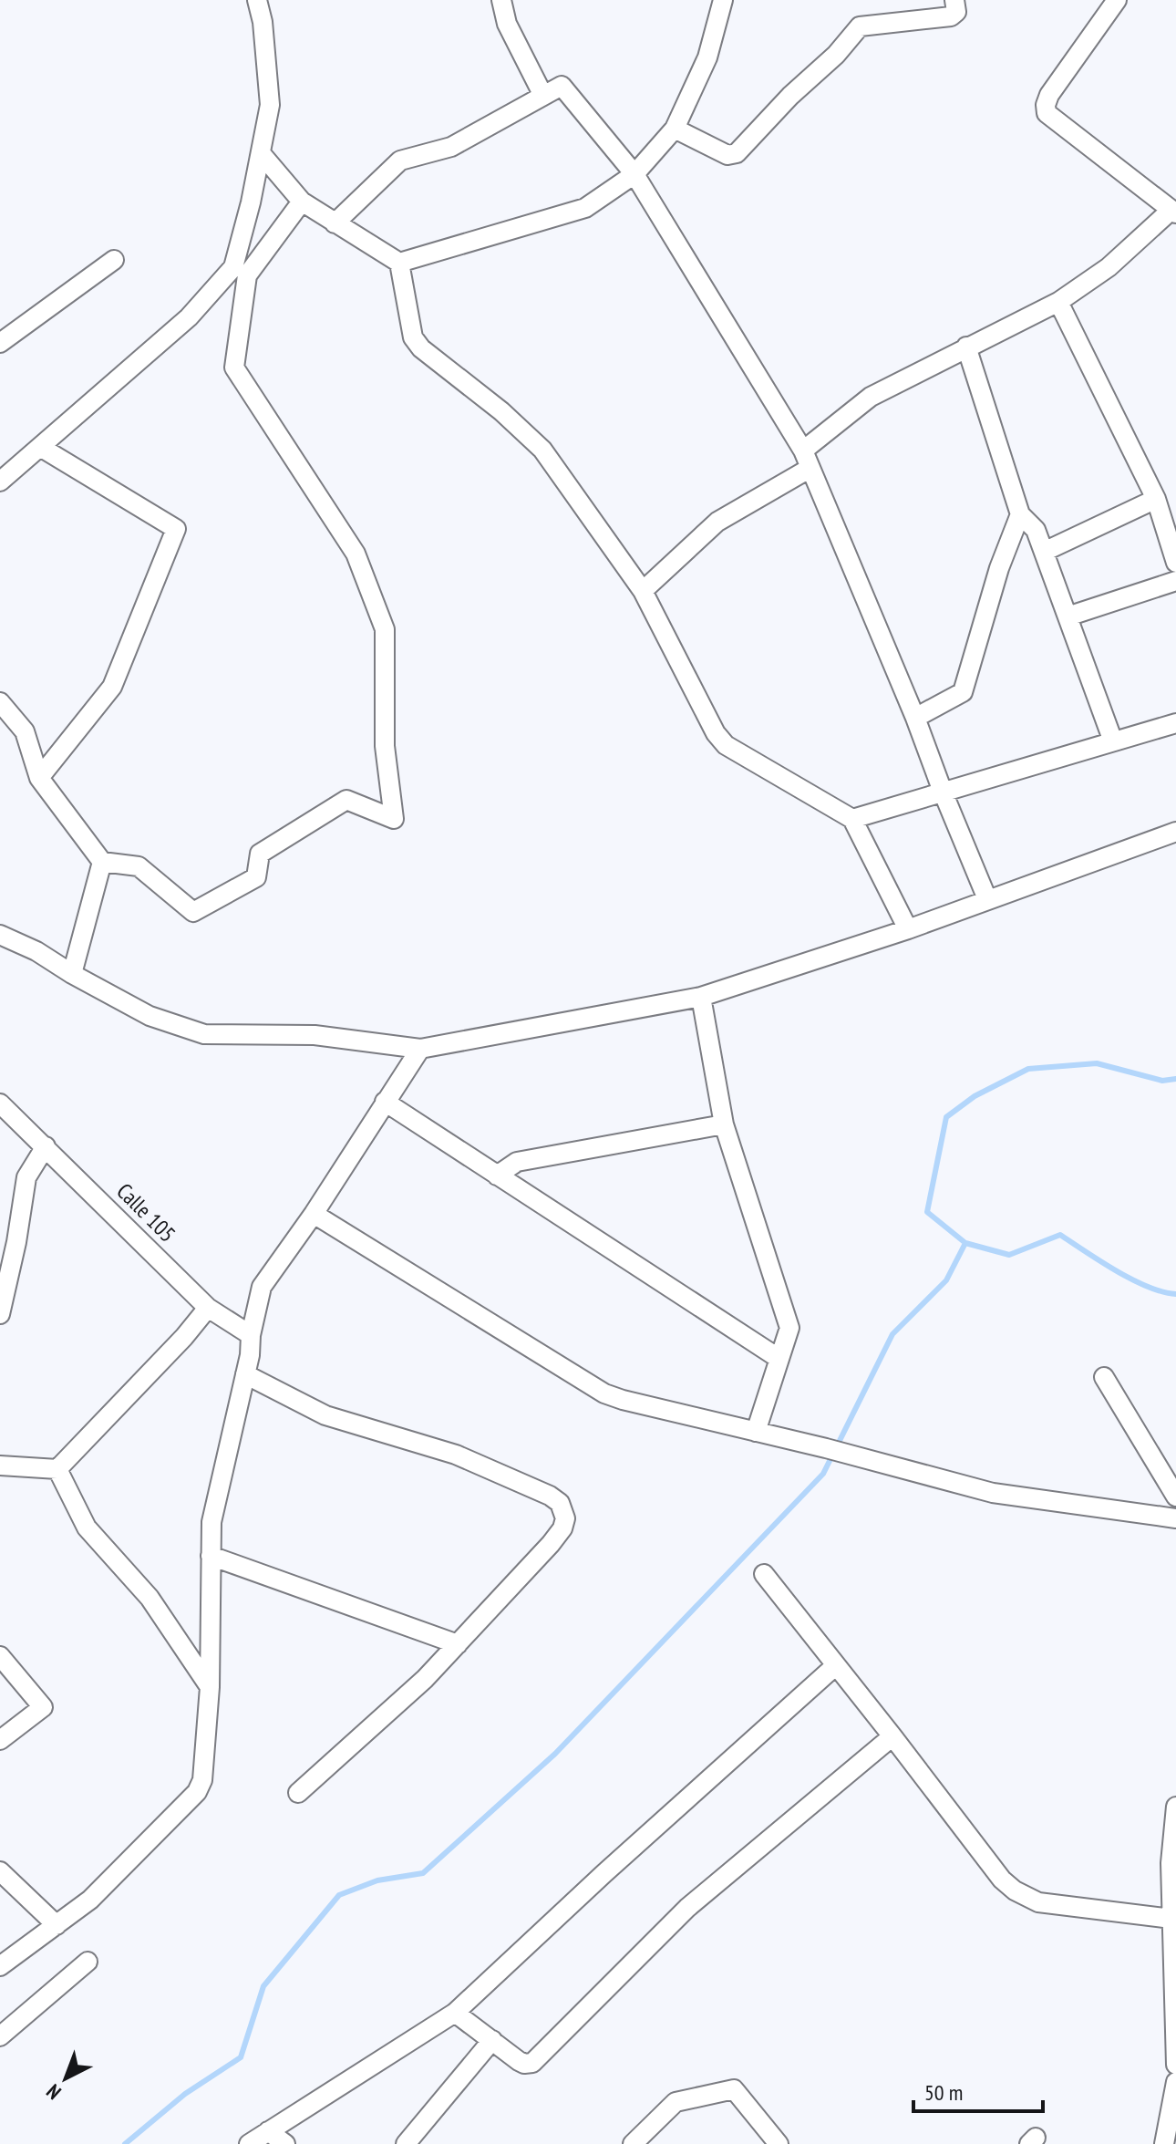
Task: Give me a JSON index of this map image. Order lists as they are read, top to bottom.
{
  "streets": {
    "street": ["Calle 105"]
  },
  "scale_bar": "50 m",
  "north": "bottom left"
}
